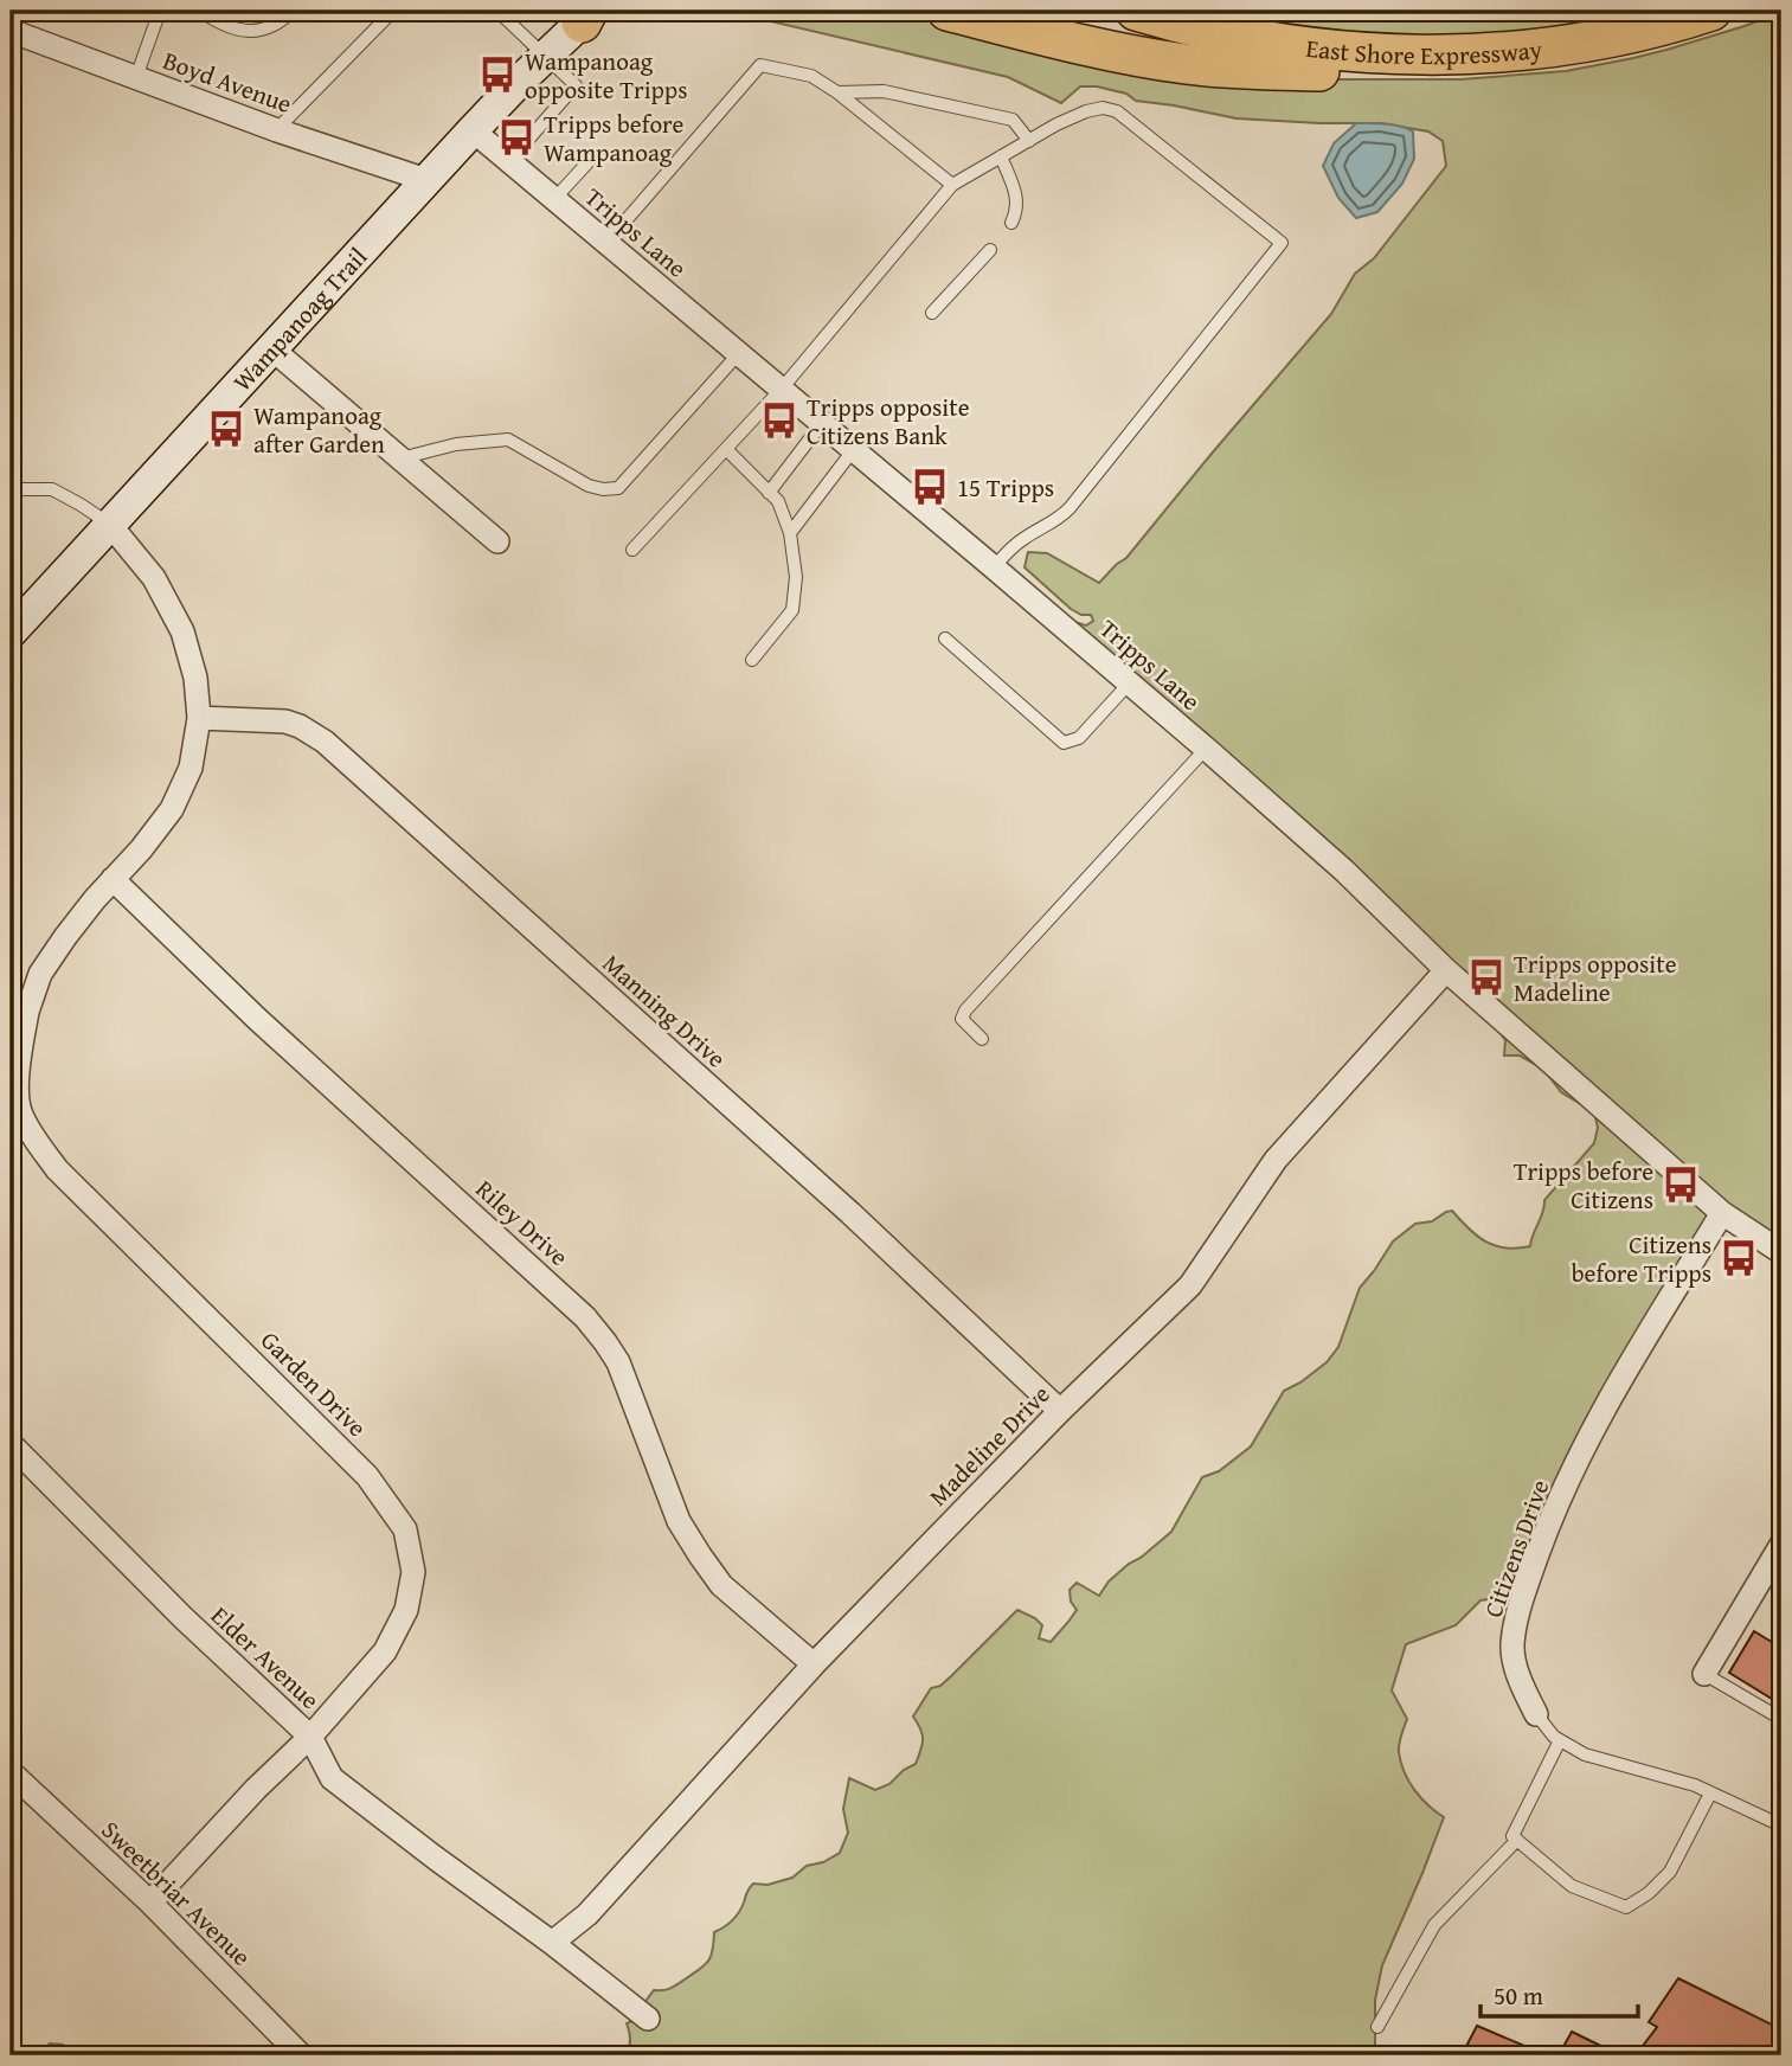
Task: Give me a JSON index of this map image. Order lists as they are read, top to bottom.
{
  "streets": {
    "highway": ["East Shore Expressway"],
    "main road": ["Wampanoag Trail"],
    "street": [
      "Boyd Avenue",
      "Tripps Lane",
      "Manning Drive",
      "Riley Drive",
      "Garden Drive",
      "Madeline Drive",
      "Citizens Drive",
      "Elder Avenue",
      "Sweetbriar Avenue"
    ]
  },
  "crossings": [
    ["Boyd Avenue", "Wampanoag Trail"],
    ["Tripps Lane", "Wampanoag Trail"],
    ["Tripps Lane", "Madeline Drive"],
    ["Tripps Lane", "Citizens Drive"],
    ["Wampanoag Trail", "Garden Drive"],
    ["Manning Drive", "Garden Drive"],
    ["Manning Drive", "Madeline Drive"],
    ["Riley Drive", "Garden Drive"],
    ["Riley Drive", "Madeline Drive"],
    ["Garden Drive", "Elder Avenue"],
    ["Garden Drive", "Sweetbriar Avenue"],
    ["Madeline Drive", "Elder Avenue"]
  ],
  "places": {
    "bus stop": [
      "Wampanoag opposite Tripps",
      "Tripps before Wampanoag",
      "Tripps opposite Citizens Bank",
      "Wampanoag after Garden",
      "15 Tripps",
      "Tripps opposite Madeline",
      "Tripps before Citizens",
      "Citizens before Tripps"
    ]
  },
  "scale_bar": "50 m"
}
